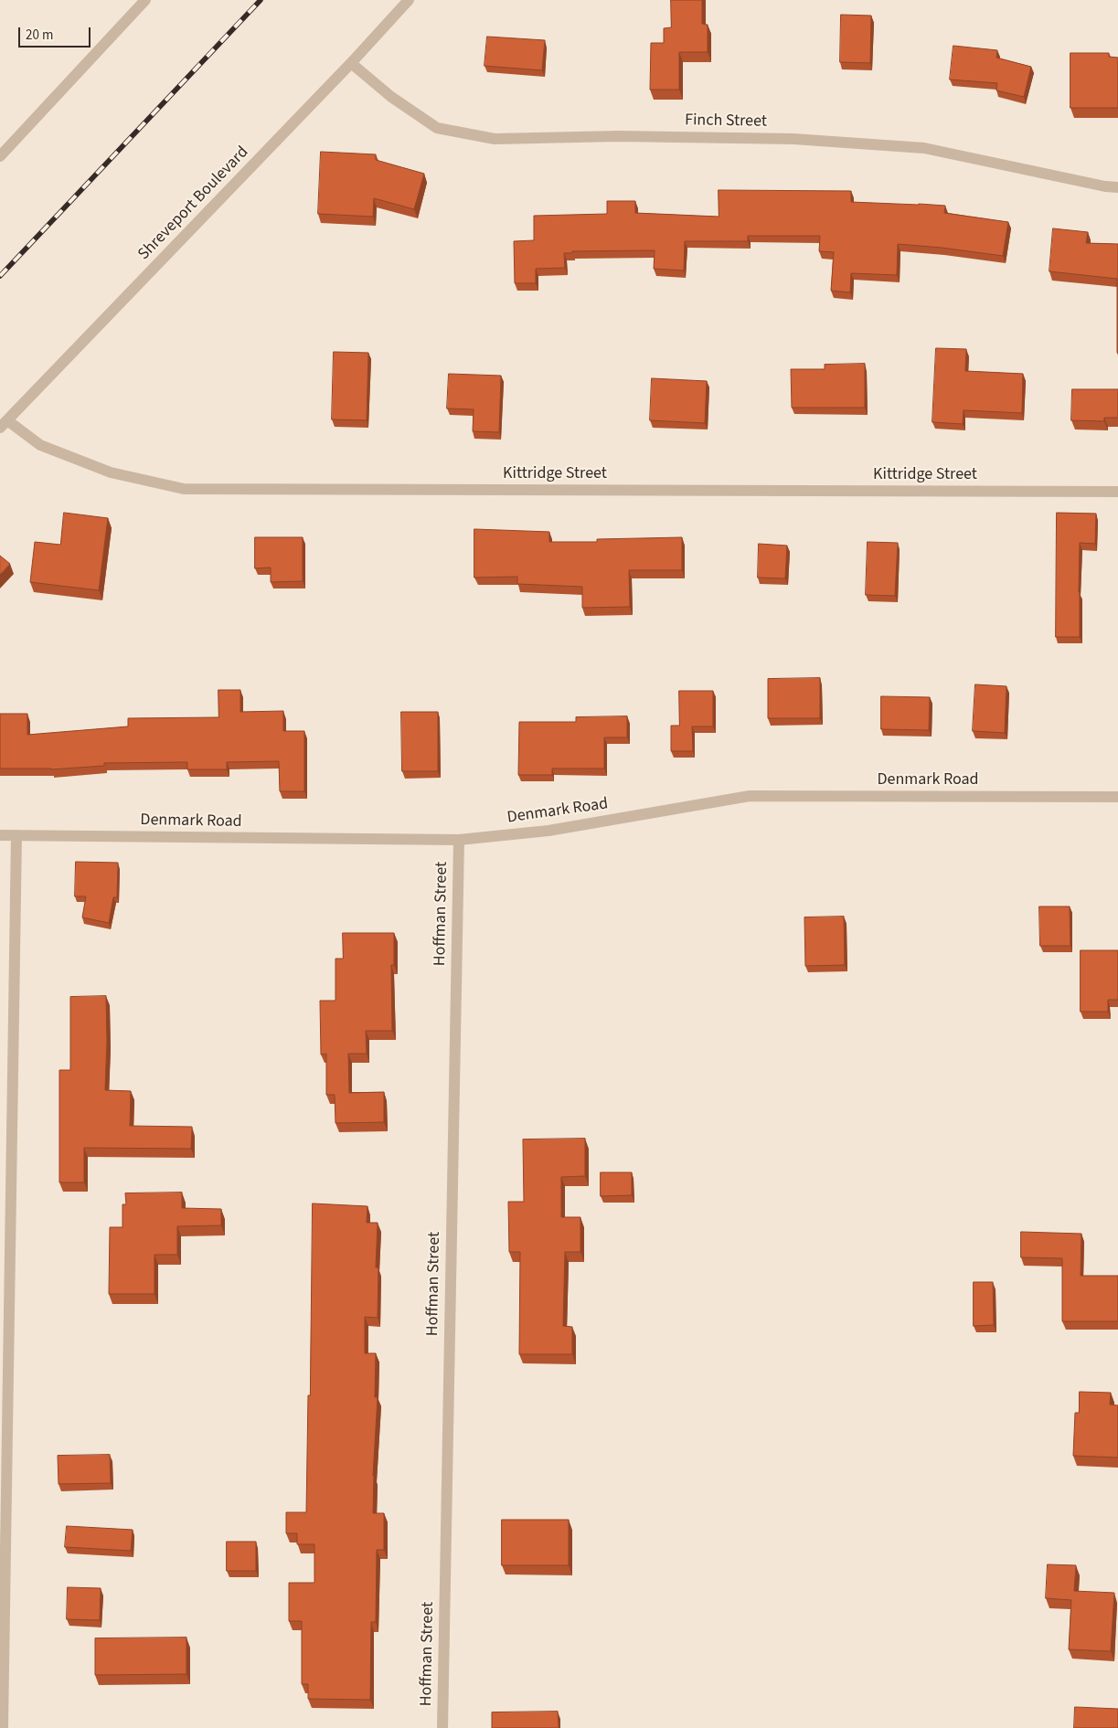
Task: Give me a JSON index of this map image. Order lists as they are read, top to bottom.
{
  "streets": {
    "street": [
      "Finch Street",
      "Shreveport Boulevard",
      "Kittridge Street",
      "Denmark Road",
      "Hoffman Street"
    ]
  },
  "crossings": [
    ["Finch Street", "Shreveport Boulevard"],
    ["Shreveport Boulevard", "Kittridge Street"],
    ["Denmark Road", "Hoffman Street"]
  ],
  "scale_bar": "20 m"
}
